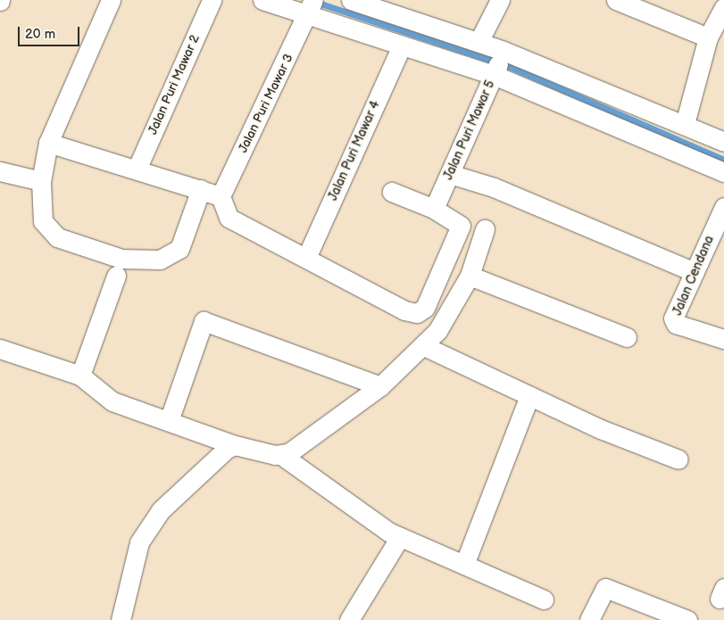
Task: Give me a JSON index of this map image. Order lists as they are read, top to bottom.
{
  "streets": {
    "street": [
      "Jalan Puri Mawar 2",
      "Jalan Puri Mawar 3",
      "Jalan Puri Mawar 5",
      "Jalan Puri Mawar 4",
      "Jalan Cendana"
    ]
  },
  "scale_bar": "20 m"
}
